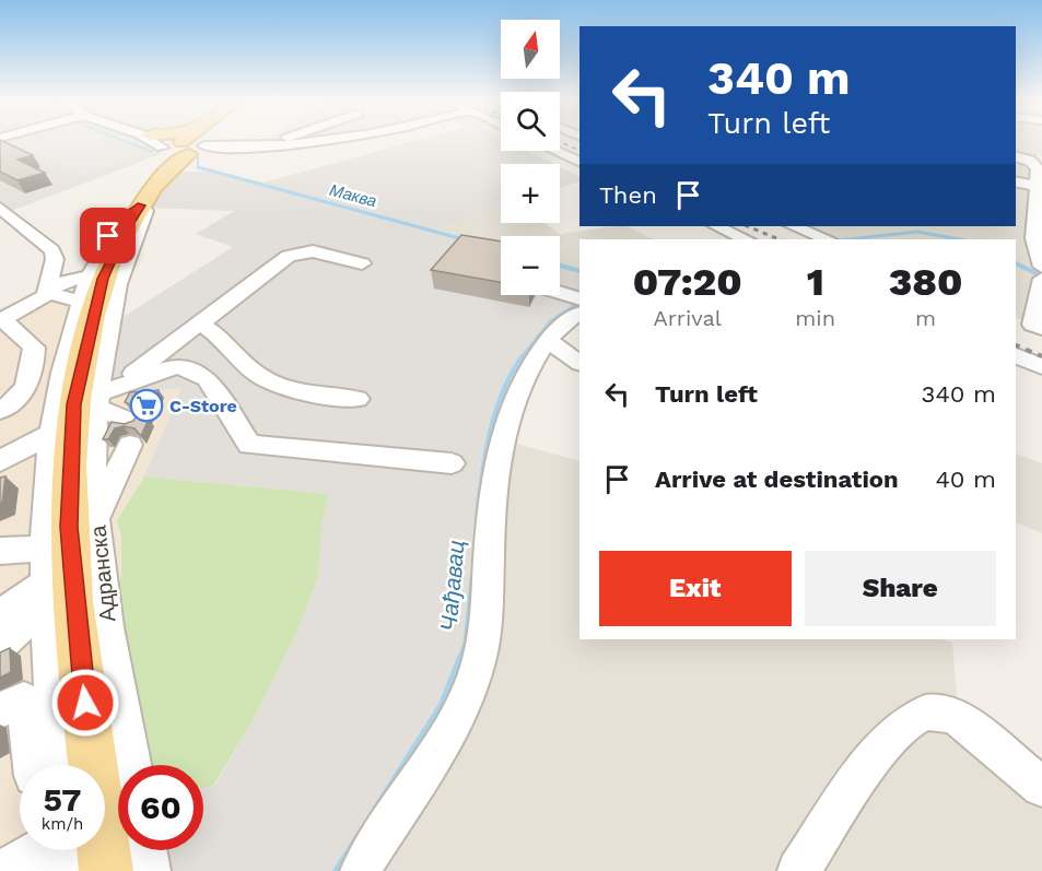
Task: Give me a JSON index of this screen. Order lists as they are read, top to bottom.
{
  "streets": {
    "main road": ["Адранска"]
  },
  "water": ["Маква", "Чађавац"],
  "places": {
    "supermarket": ["C-Store"]
  },
  "north": "top",
  "page": {
    "map_buttons": ["+", "−"],
    "turn": ["340 m", "Turn left"],
    "then": "Then",
    "eta": [
      "07:20",
      "Arrival",
      "1",
      "min",
      "380",
      "m"
    ],
    "list": [
      {
        "name": "Turn left",
        "value": "340 m"
      },
      {
        "name": "Arrive at destination",
        "value": "40 m"
      }
    ],
    "buttons": ["Exit", "Share"],
    "speed": "57 km/h",
    "limit": "60"
  }
}
